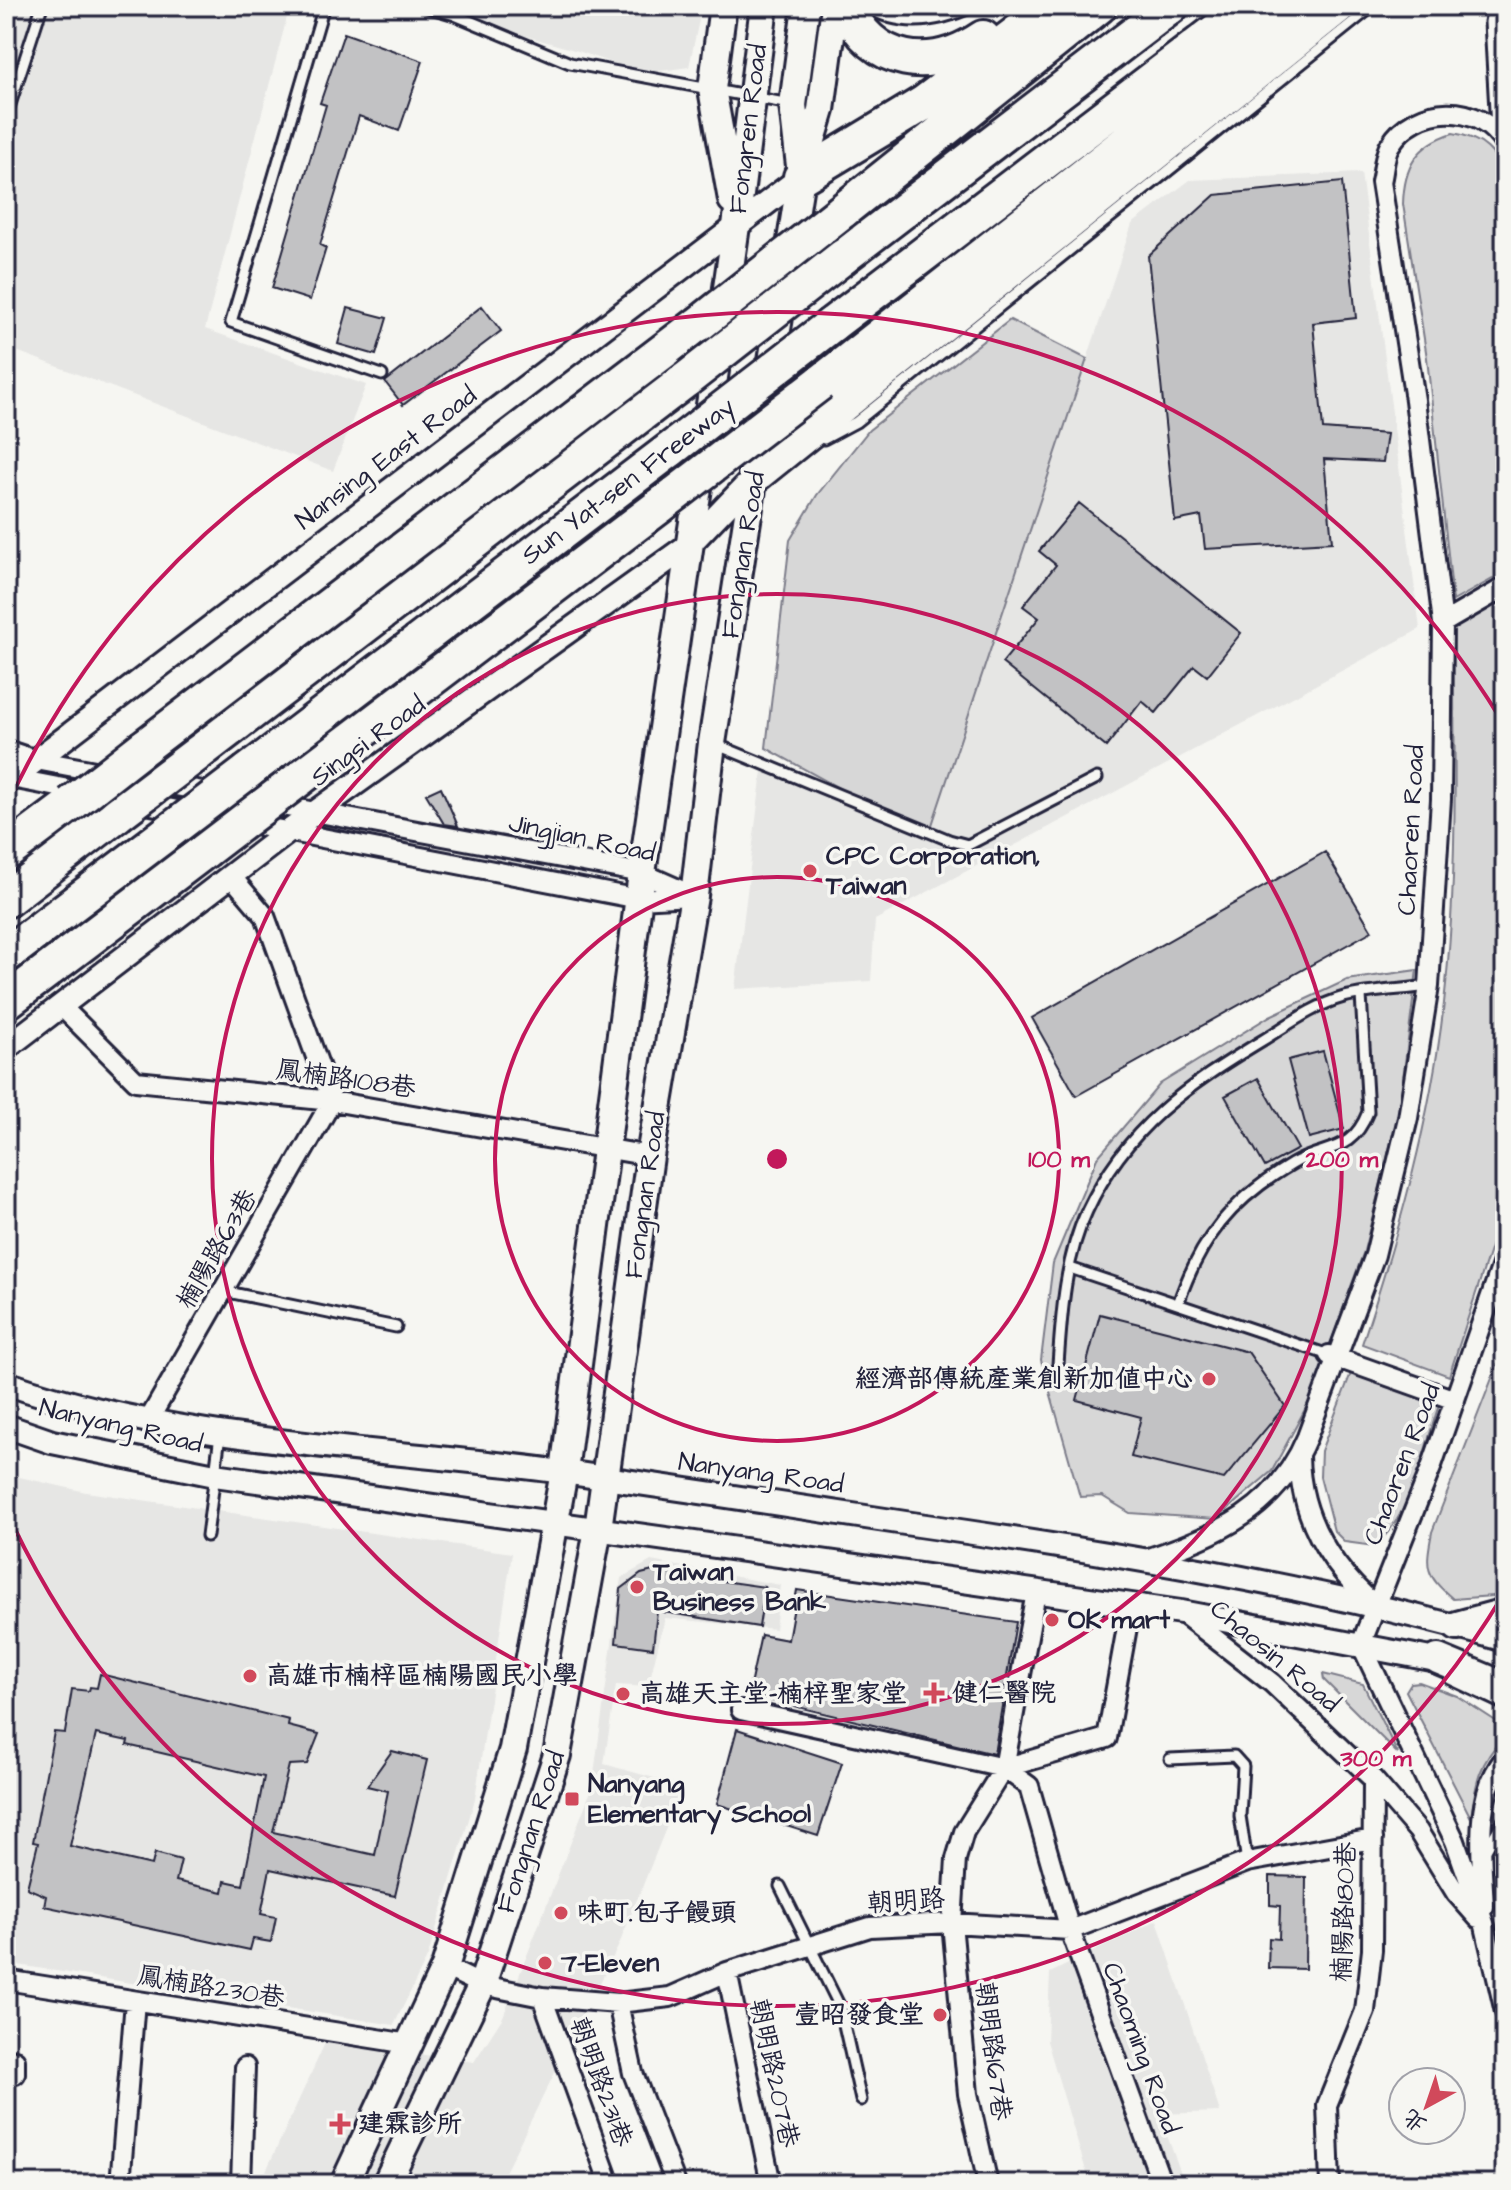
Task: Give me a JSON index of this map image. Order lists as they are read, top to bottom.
{
  "streets": {
    "highway": ["Sun Yat-sen Freeway"],
    "main road": ["Fongren Road", "Fongnan Road"],
    "street": [
      "Nansing East Road",
      "Singsi Road",
      "Chaoren Road",
      "Jingjian Road",
      "鳳楠路108巷",
      "楠陽路63巷",
      "Nanyang Road",
      "Chaosin Road",
      "朝明路",
      "楠陽路180巷",
      "鳳楠路230巷",
      "Chaoming Road",
      "朝明路167巷",
      "朝明路207巷",
      "朝明路231巷"
    ]
  },
  "crossings": [
    ["Fongren Road", "Nansing East Road"],
    ["Fongren Road", "Fongnan Road"],
    ["Nansing East Road", "Fongnan Road"],
    ["Nansing East Road", "Jingjian Road"],
    ["Fongnan Road", "Singsi Road"],
    ["Fongnan Road", "Jingjian Road"],
    ["Fongnan Road", "鳳楠路108巷"],
    ["Fongnan Road", "Nanyang Road"],
    ["Fongnan Road", "朝明路"],
    ["Fongnan Road", "鳳楠路230巷"],
    ["Singsi Road", "Jingjian Road"],
    ["Singsi Road", "鳳楠路108巷"],
    ["Chaoren Road", "Nanyang Road"],
    ["Chaoren Road", "Chaosin Road"],
    ["鳳楠路108巷", "楠陽路63巷"],
    ["楠陽路63巷", "Nanyang Road"],
    ["Nanyang Road", "Chaosin Road"],
    ["Chaosin Road", "楠陽路180巷"],
    ["朝明路", "楠陽路180巷"],
    ["朝明路", "Chaoming Road"],
    ["朝明路", "朝明路167巷"],
    ["朝明路", "朝明路207巷"],
    ["朝明路", "朝明路231巷"],
    ["Chaoming Road", "朝明路167巷"]
  ],
  "places": {
    "other": [
      "CPC Corporation, Taiwan",
      "經濟部傳統產業創新加值中心",
      "Taiwan Business Bank",
      "OK mart",
      "高雄市楠梓區楠陽國民小學",
      "高雄天主堂-楠梓聖家堂",
      "味町.包子饅頭",
      "7-Eleven",
      "壹昭發食堂"
    ],
    "health": ["健仁醫院", "建霖診所"],
    "transit": ["Nanyang Elementary School"]
  },
  "north": "bottom left",
  "rings": ["100 m", "200 m", "300 m"]
}
